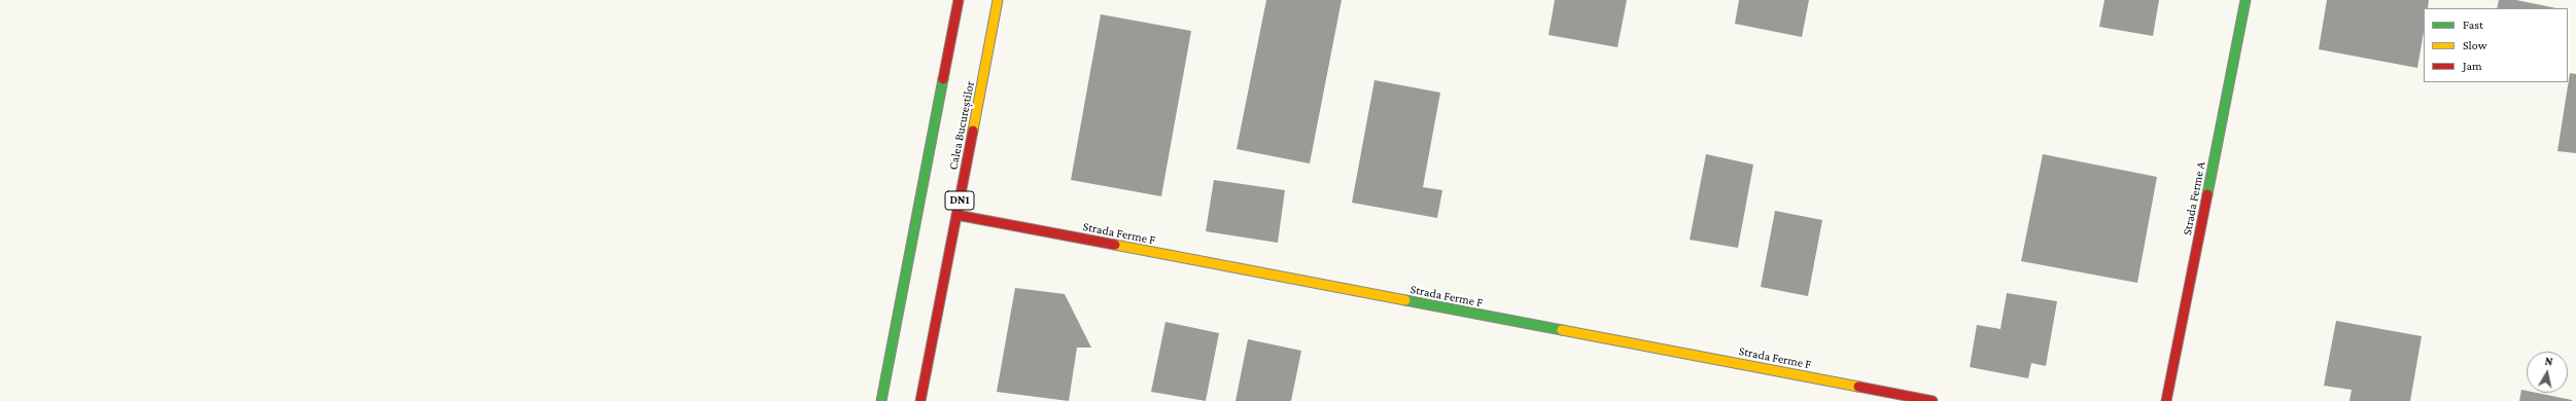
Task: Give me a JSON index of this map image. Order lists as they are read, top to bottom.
{
  "streets": {
    "main road": [
      "Calea Bucureștilor",
      "Strada Ferme A",
      "DN1",
      "Strada Ferme F"
    ]
  },
  "crossings": [
    ["Calea Bucureștilor", "Strada Ferme F"]
  ],
  "legend": ["Fast", "Slow", "Jam"],
  "north": "top"
}
